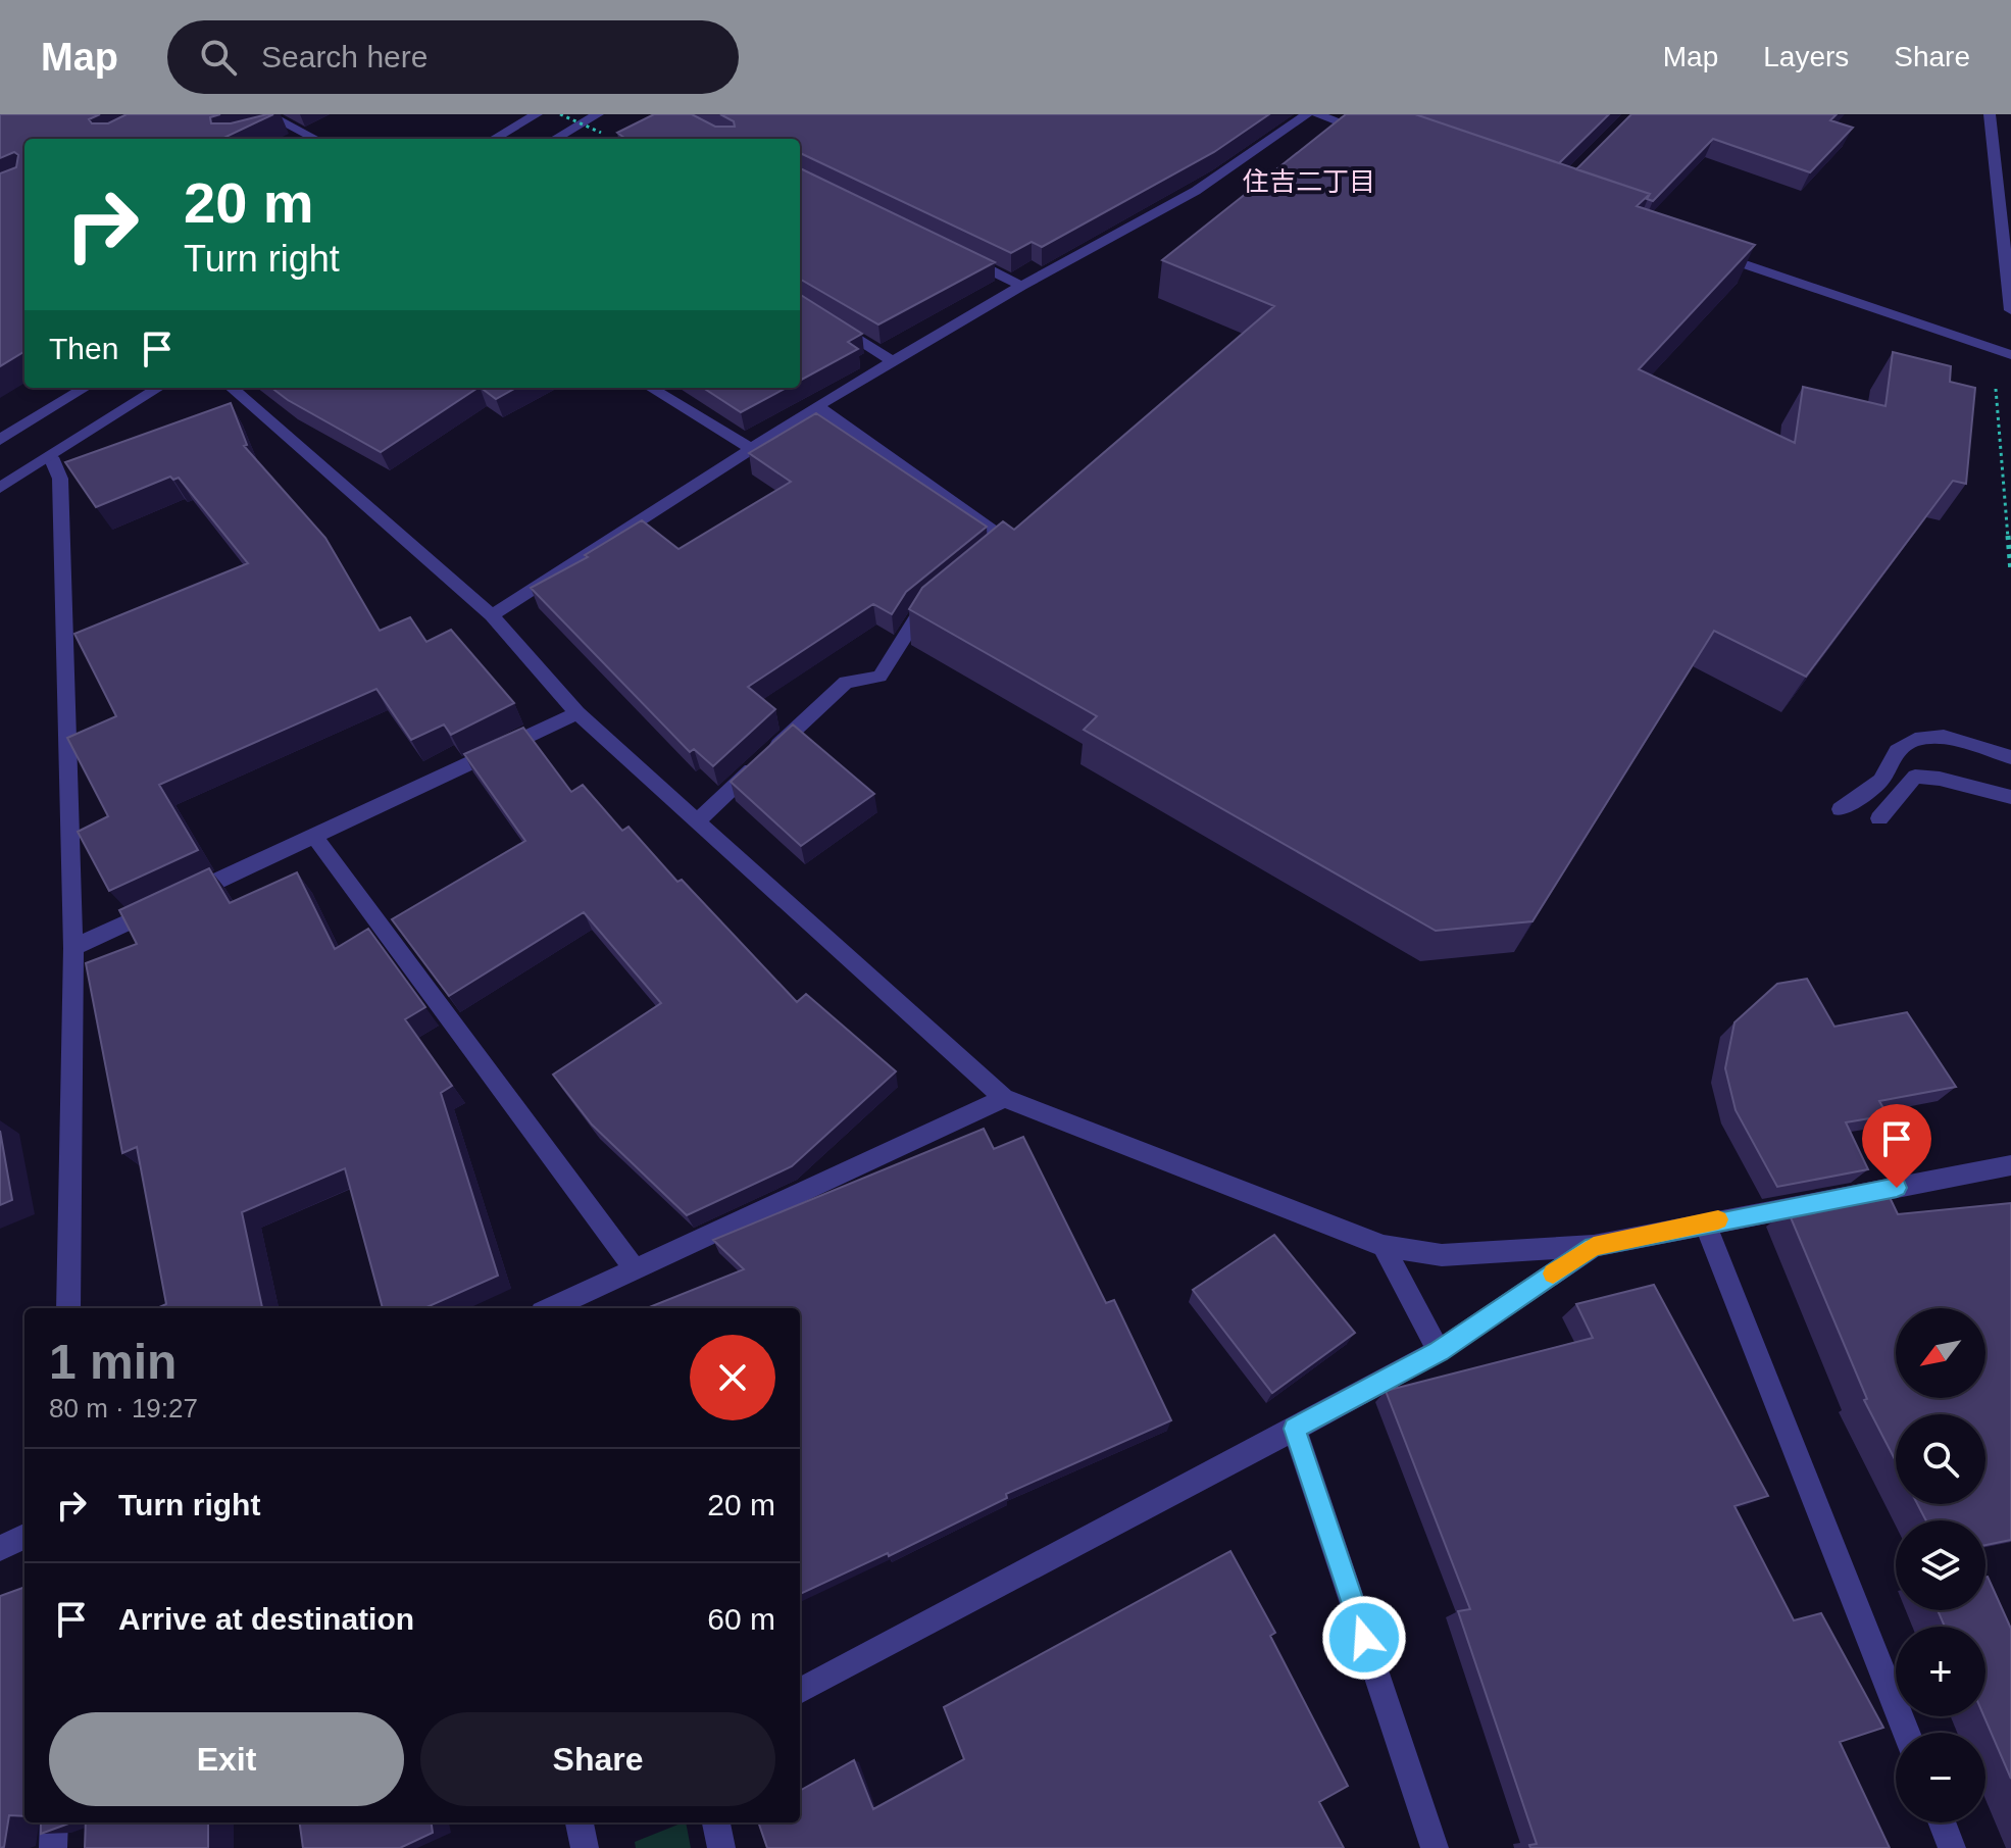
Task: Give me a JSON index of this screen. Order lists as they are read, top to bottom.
{
  "districts": ["住吉二丁目"],
  "north": "bottom left",
  "page": {
    "header": "Map",
    "search": "Search here",
    "nav": ["Map", "Layers", "Share"],
    "turn": ["20 m", "Turn right"],
    "then": "Then",
    "map_buttons": ["+", "−"],
    "heading": ["1 min", "80 m · 19:27"],
    "list": [
      {
        "name": "Turn right",
        "value": "20 m"
      },
      {
        "name": "Arrive at destination",
        "value": "60 m"
      }
    ],
    "buttons": ["Exit", "Share"]
  }
}
